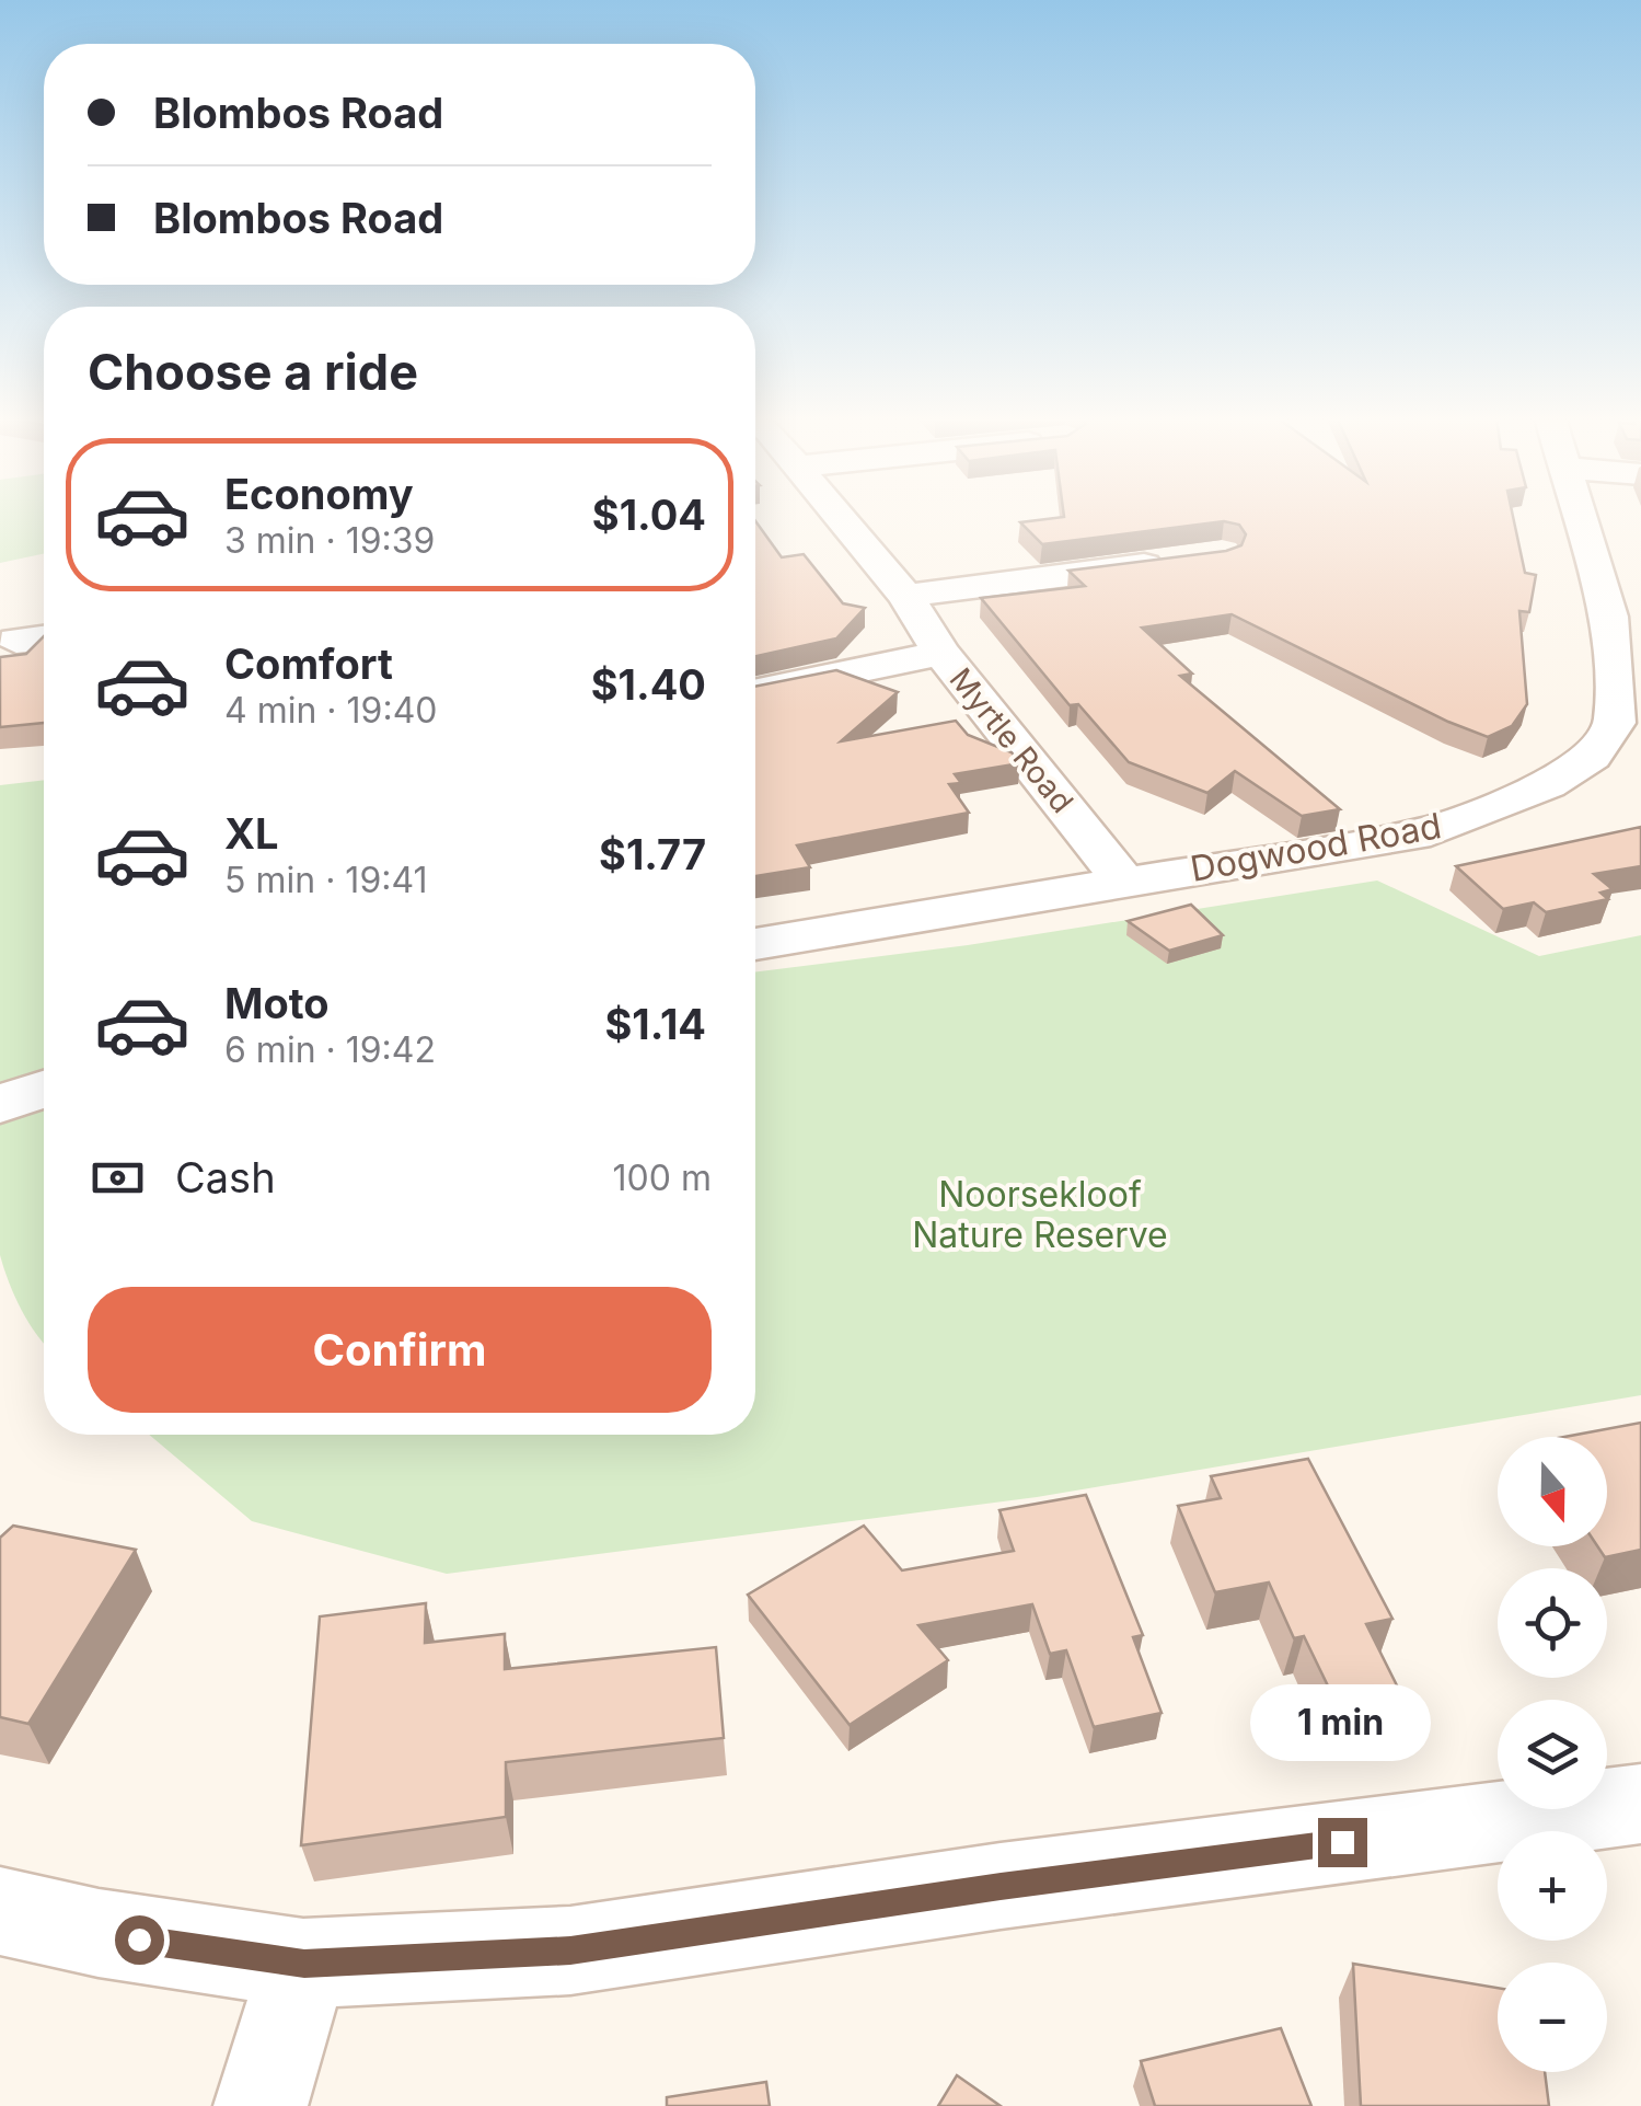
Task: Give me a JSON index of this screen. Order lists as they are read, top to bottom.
{
  "streets": {
    "street": ["Myrtle Road", "Dogwood Road"]
  },
  "crossings": [
    ["Myrtle Road", "Dogwood Road"]
  ],
  "parks": ["Noorsekloof Nature Reserve"],
  "north": "bottom",
  "page": {
    "banner": ["Blombos Road", "Blombos Road"],
    "heading": "Choose a ride",
    "list": [
      {
        "name": "Economy",
        "note": "3 min · 19:39",
        "value": "$1.04"
      },
      {
        "name": "Comfort",
        "note": "4 min · 19:40",
        "value": "$1.40"
      },
      {
        "name": "XL",
        "note": "5 min · 19:41",
        "value": "$1.77"
      },
      {
        "name": "Moto",
        "note": "6 min · 19:42",
        "value": "$1.14"
      }
    ],
    "pay": ["Cash", "100 m"],
    "buttons": "Confirm",
    "map_buttons": ["+", "−"],
    "bubble": "1 min"
  }
}
